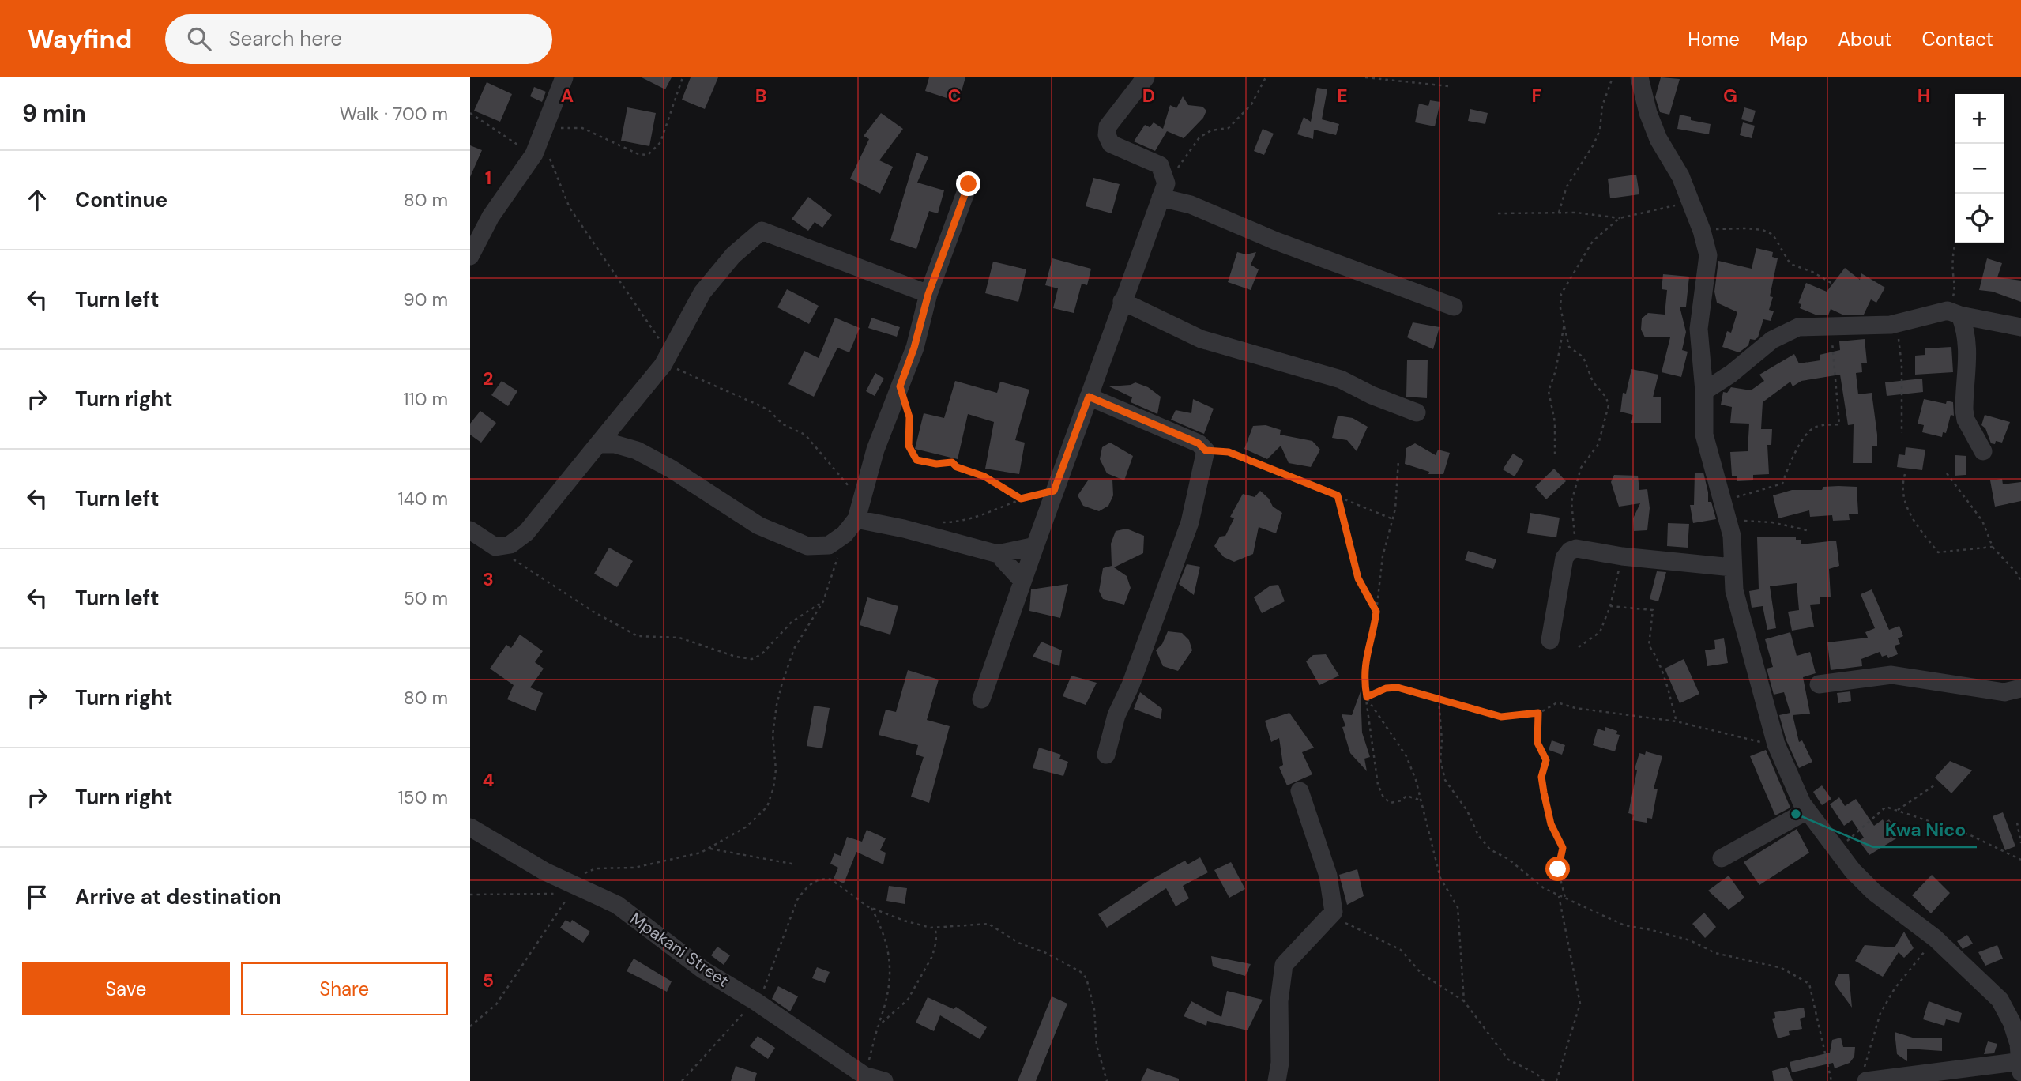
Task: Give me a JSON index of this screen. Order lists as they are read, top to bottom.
{
  "streets": {
    "street": ["Mpakani Street"]
  },
  "places": ["Kwa Nico"],
  "page": {
    "header": "Wayfind",
    "search": "Search here",
    "nav": [
      "Home",
      "Map",
      "About",
      "Contact"
    ],
    "heading": ["9 min", "Walk · 700 m"],
    "map_buttons": ["+", "−"],
    "list": [
      ["Continue", "80 m"],
      ["Turn left", "90 m"],
      ["Turn right", "110 m"],
      ["Turn left", "140 m"],
      ["Turn left", "50 m"],
      ["Turn right", "80 m"],
      ["Turn right", "150 m"],
      "Arrive at destination"
    ],
    "buttons": ["Save", "Share"]
  },
  "grid": {
    "columns": [
      "A",
      "B",
      "C",
      "D",
      "E",
      "F",
      "G",
      "H"
    ],
    "rows": [
      "1",
      "2",
      "3",
      "4",
      "5"
    ]
  }
}
